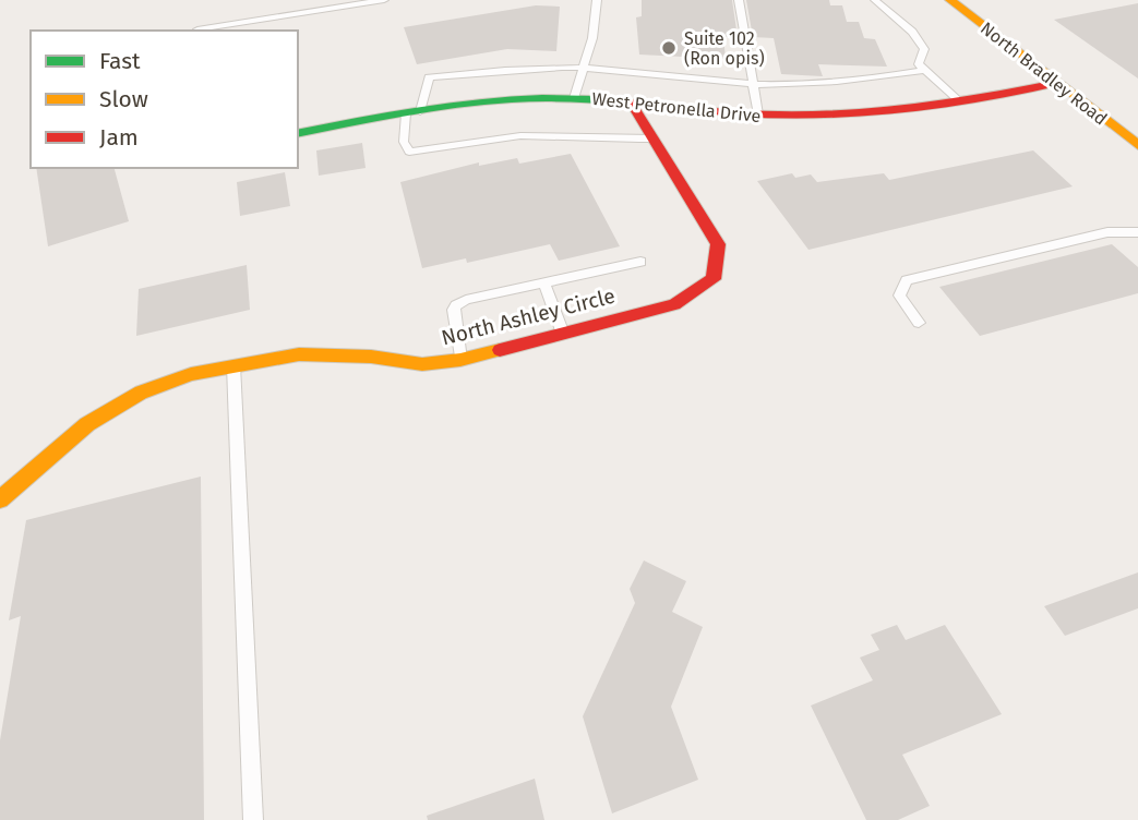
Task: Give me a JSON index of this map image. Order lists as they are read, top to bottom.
{
  "streets": {
    "street": ["North Bradley Road", "West Petronella Drive", "North Ashley Circle"]
  },
  "crossings": [
    ["North Bradley Road", "West Petronella Drive"],
    ["West Petronella Drive", "North Ashley Circle"]
  ],
  "places": ["Suite 102 (Ron opis)"],
  "legend": ["Fast", "Slow", "Jam"]
}
